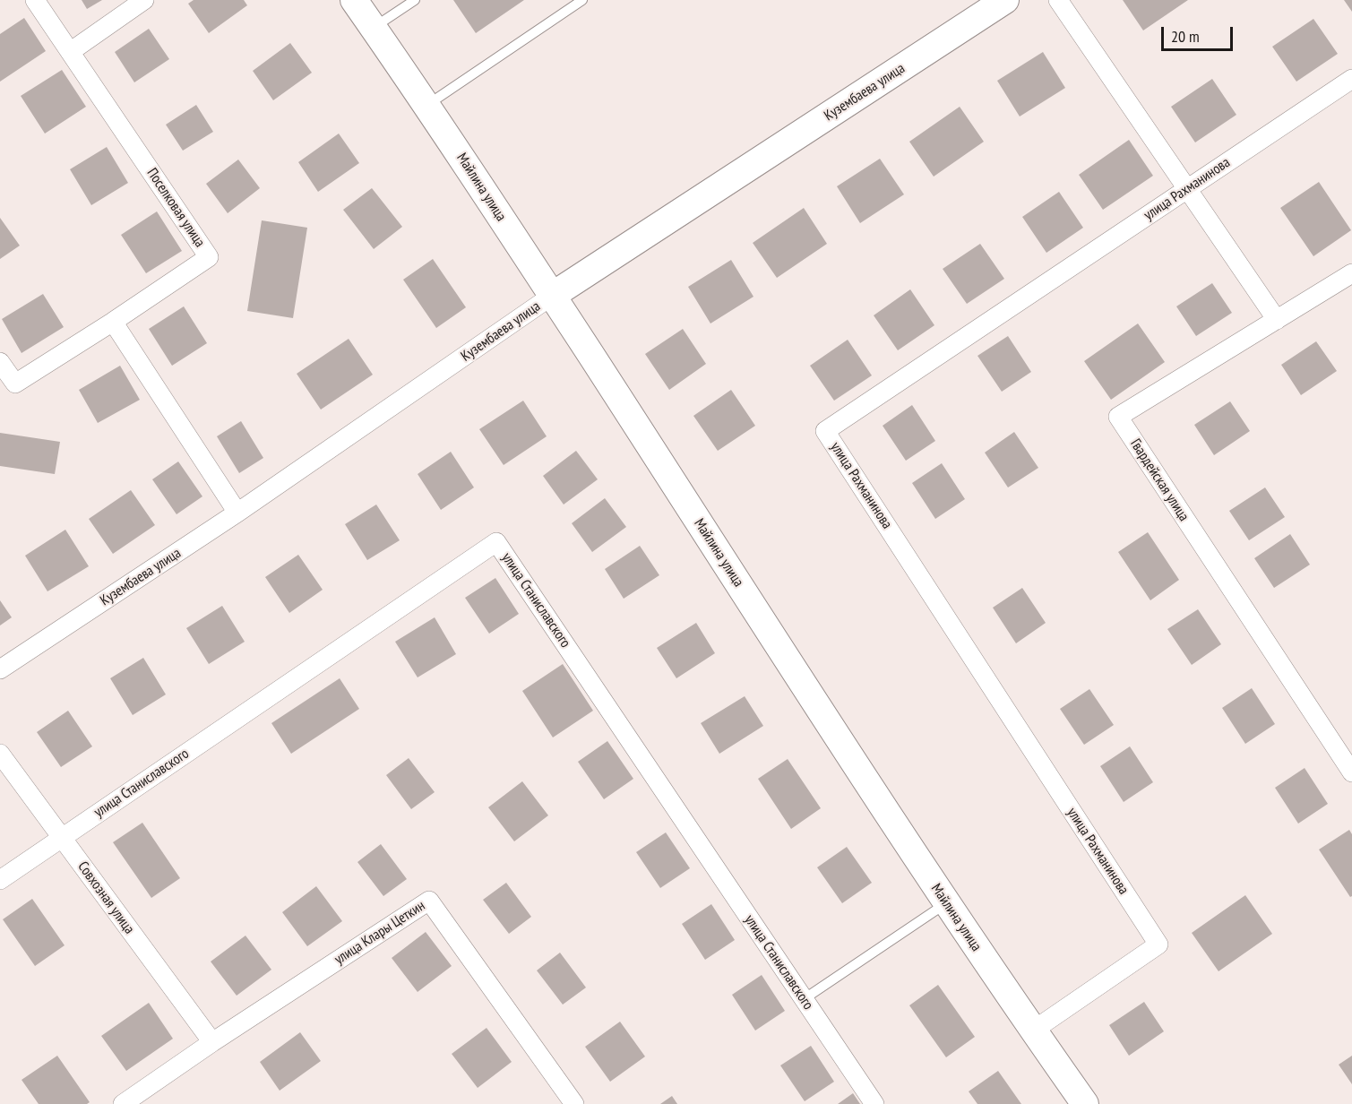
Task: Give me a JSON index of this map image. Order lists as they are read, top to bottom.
{
  "streets": {
    "main road": ["Кузембаева улица", "Майлина улица"],
    "street": [
      "улица Рахманинова",
      "Поселковая улица",
      "Гвардейская улица",
      "улица Станиславского",
      "Совхозная улица",
      "улица Клары Цеткин"
    ]
  },
  "crossings": [
    ["Кузембаева улица", "Майлина улица"],
    ["Майлина улица", "улица Рахманинова"],
    ["улица Станиславского", "Совхозная улица"],
    ["Совхозная улица", "улица Клары Цеткин"]
  ],
  "scale_bar": "20 m"
}
